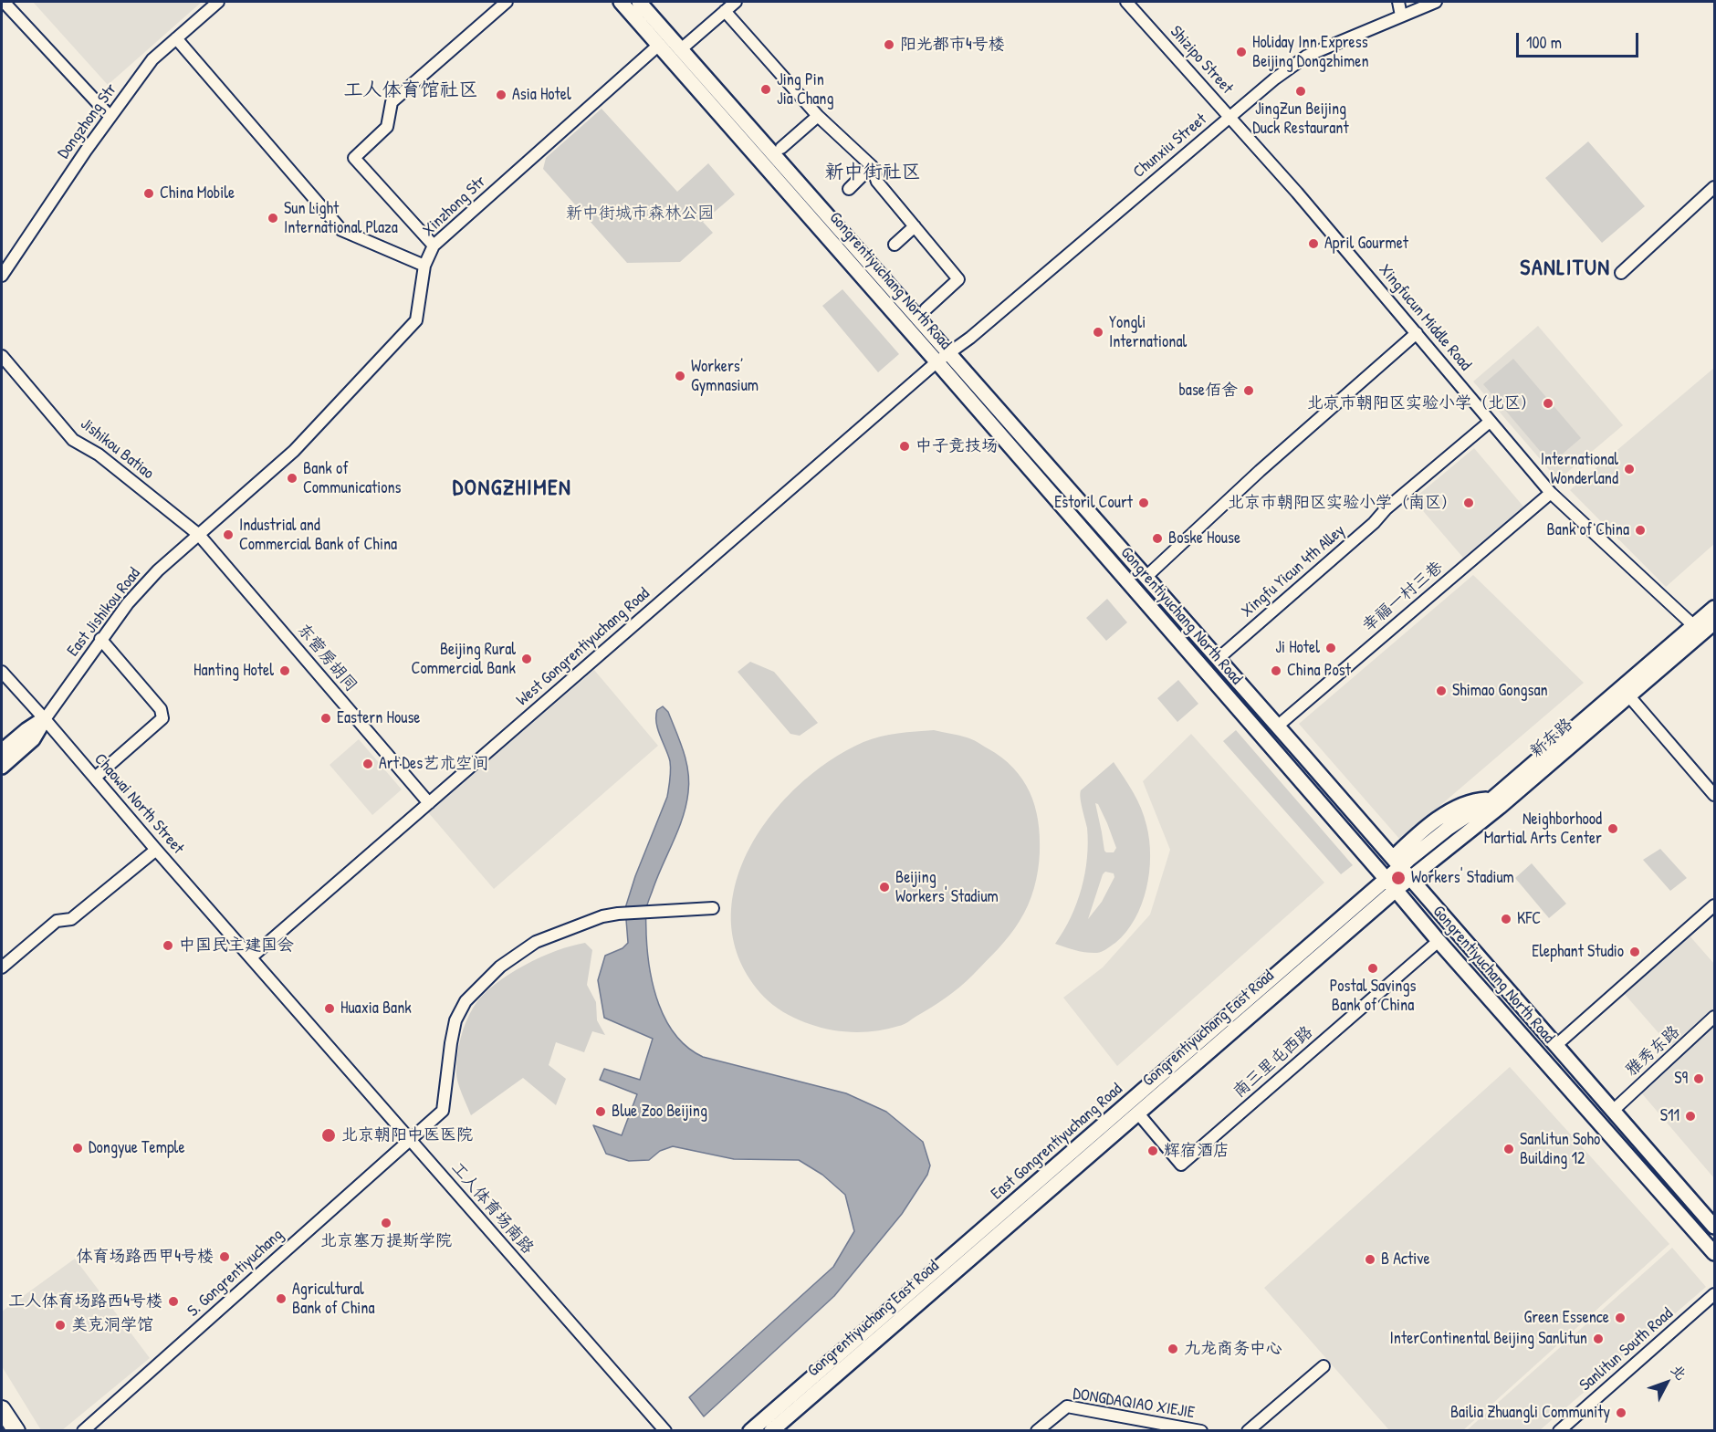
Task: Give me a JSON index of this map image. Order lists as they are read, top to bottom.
{
  "streets": {
    "main road": [
      "Gongrentiyuchang North Road",
      "新东路",
      "Gongrentiyuchang East Road",
      "East Gongrentiyuchang Road"
    ],
    "street": [
      "Shizipo Street",
      "Dongzhong Str",
      "Chunxiu Street",
      "Xinzhong Str",
      "Xingfucun Middle Road",
      "Jishikou Batiao",
      "Xingfu Yicun 4th Alley",
      "幸福一村三巷",
      "East Jishikou Road",
      "West Gongrentiyuchang Road",
      "东营房胡同",
      "Chaowai North Street",
      "雅秀东路",
      "南三里屯西路",
      "工人体育场南路",
      "S. Gongrentiyuchang",
      "Sanlitun South Road",
      "DONGDAQIAO XIEJIE"
    ]
  },
  "crossings": [
    ["Shizipo Street", "Chunxiu Street"],
    ["Shizipo Street", "Xingfucun Middle Road"],
    ["Chunxiu Street", "Gongrentiyuchang North Road"],
    ["Chunxiu Street", "Xingfucun Middle Road"],
    ["Chunxiu Street", "West Gongrentiyuchang Road"],
    ["Xinzhong Str", "Gongrentiyuchang North Road"],
    ["Xinzhong Str", "Jishikou Batiao"],
    ["Xinzhong Str", "East Jishikou Road"],
    ["Xinzhong Str", "东营房胡同"],
    ["Gongrentiyuchang North Road", "Xingfu Yicun 4th Alley"],
    ["Gongrentiyuchang North Road", "幸福一村三巷"],
    ["Gongrentiyuchang North Road", "West Gongrentiyuchang Road"],
    ["Gongrentiyuchang North Road", "新东路"],
    ["Gongrentiyuchang North Road", "Gongrentiyuchang East Road"],
    ["Gongrentiyuchang North Road", "雅秀东路"],
    ["Gongrentiyuchang North Road", "南三里屯西路"],
    ["Gongrentiyuchang North Road", "East Gongrentiyuchang Road"],
    ["Xingfucun Middle Road", "Xingfu Yicun 4th Alley"],
    ["Xingfucun Middle Road", "幸福一村三巷"],
    ["Xingfucun Middle Road", "新东路"],
    ["Jishikou Batiao", "East Jishikou Road"],
    ["Jishikou Batiao", "东营房胡同"],
    ["East Jishikou Road", "东营房胡同"],
    ["East Jishikou Road", "Chaowai North Street"],
    ["West Gongrentiyuchang Road", "东营房胡同"],
    ["West Gongrentiyuchang Road", "Chaowai North Street"],
    ["West Gongrentiyuchang Road", "工人体育场南路"],
    ["新东路", "Gongrentiyuchang East Road"],
    ["新东路", "East Gongrentiyuchang Road"],
    ["Chaowai North Street", "工人体育场南路"],
    ["Gongrentiyuchang East Road", "南三里屯西路"],
    ["Gongrentiyuchang East Road", "East Gongrentiyuchang Road"],
    ["工人体育场南路", "S. Gongrentiyuchang"]
  ],
  "districts": [
    "工人体育馆社区",
    "新中街社区",
    "SANLITUN",
    "DONGZHIMEN"
  ],
  "parks": ["新中街城市森林公园"],
  "places": [
    "阳光都市4号楼",
    "Holiday Inn Express Beijing Dongzhimen",
    "Jing Pin Jia Chang",
    "JingZun Beijing Duck Restaurant",
    "Asia Hotel",
    "China Mobile",
    "Sun Light International Plaza",
    "April Gourmet",
    "Yongli International",
    "Workers’ Gymnasium",
    "base佰舍",
    "北京市朝阳区实验小学（北区）",
    "中子竞技场",
    "International Wonderland",
    "Bank of Communications",
    "Estoril Court",
    "北京市朝阳区实验小学（南区）",
    "Bank of China",
    "Industrial and Commercial Bank of China",
    "Boske House",
    "Ji Hotel",
    "Beijing Rural Commercial Bank",
    "Hanting Hotel",
    "China Post",
    "Shimao Gongsan",
    "Eastern House",
    "Art·Des艺术空间",
    "Neighborhood Martial Arts Center",
    "Workers' Stadium",
    "Beijing Workers' Stadium",
    "KFC",
    "中国民主建国会",
    "Elephant Studio",
    "Postal Savings Bank of China",
    "Huaxia Bank",
    "S9",
    "Blue Zoo Beijing",
    "S11",
    "北京朝阳中医医院",
    "Dongyue Temple",
    "Sanlitun Soho Building 12",
    "辉宿酒店",
    "北京塞万提斯学院",
    "体育场路西甲4号楼",
    "B Active",
    "Agricultural Bank of China",
    "工人体育场路西4号楼",
    "Green Essence",
    "美克洞学馆",
    "InterContinental Beijing Sanlitun",
    "九龙商务中心",
    "Bailia Zhuangli Community"
  ],
  "scale_bar": "100 m",
  "north": "top right"
}
